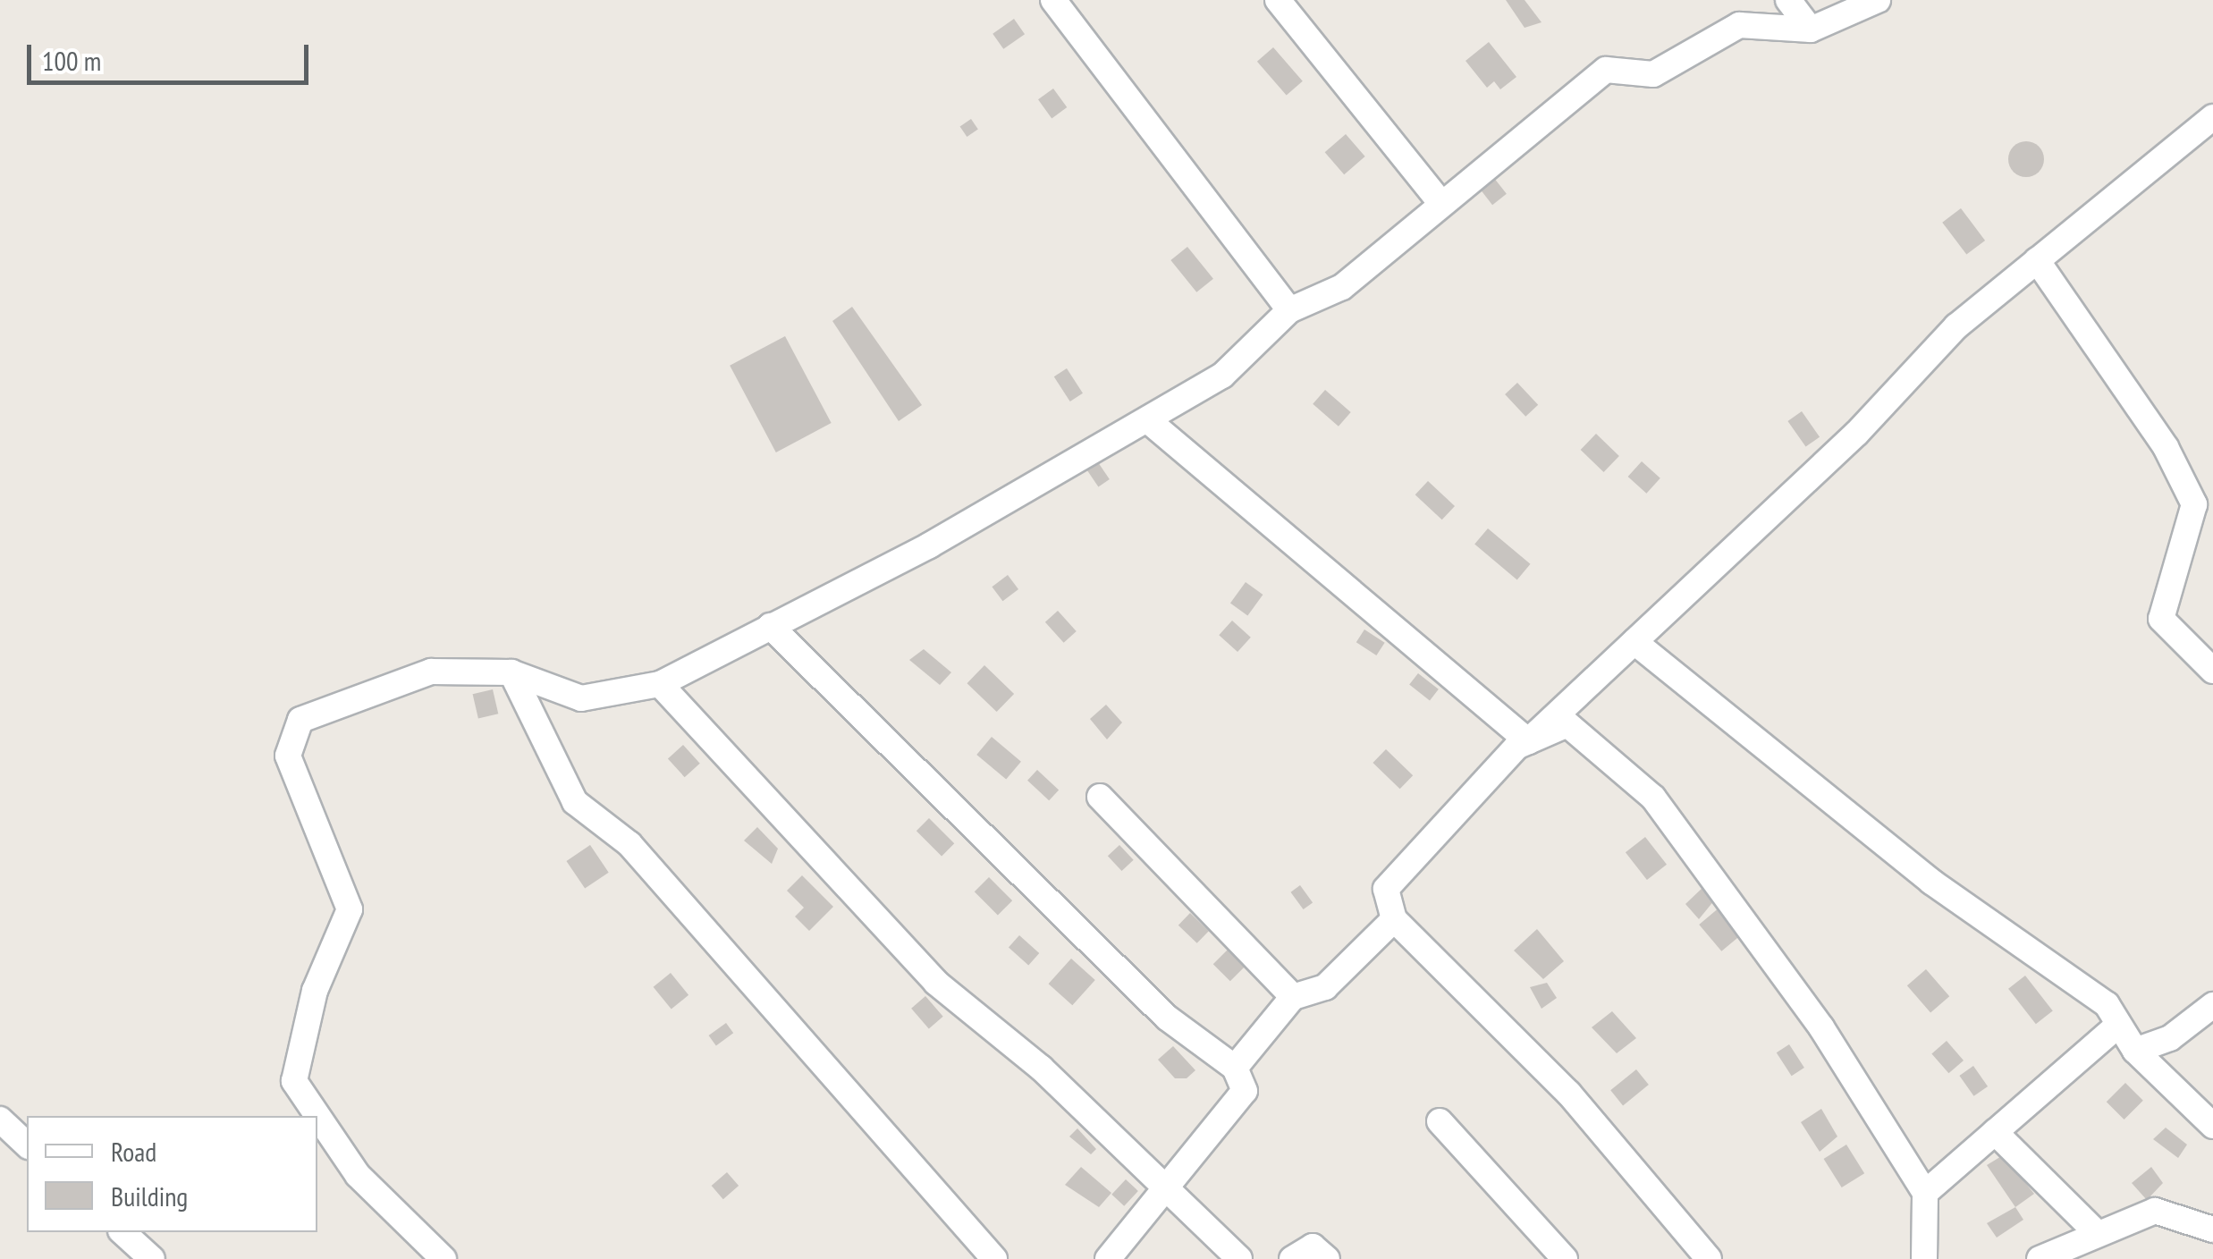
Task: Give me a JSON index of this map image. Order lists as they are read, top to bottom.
{
  "legend": ["Road", "Building"],
  "scale_bar": "100 m"
}
